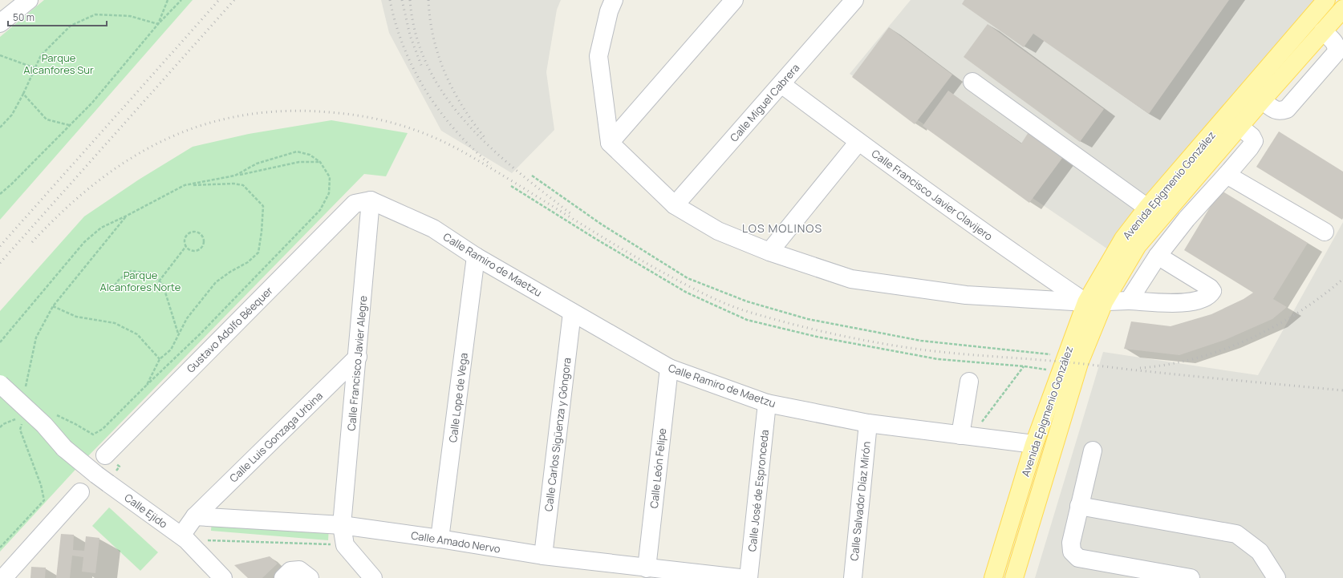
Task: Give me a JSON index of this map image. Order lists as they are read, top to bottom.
{
  "streets": {
    "main road": ["Avenida Epigmenio González"],
    "street": [
      "Calle Miguel Cabrera",
      "Calle Francisco Javier Clavijero",
      "Calle Ramiro de Maetzu",
      "Gustavo Adolfo Béequer",
      "Calle Francisco Javier Alegre",
      "Calle Lope de Vega",
      "Calle Carlos Sigüenza y Góngora",
      "Calle Luis Gonzaga Urbina",
      "Calle León Felipe",
      "Calle José de Espronceda",
      "Calle Salvador Díaz Mirón",
      "Calle Ejido",
      "Calle Amado Nervo"
    ]
  },
  "crossings": [
    ["Calle Miguel Cabrera", "Calle Francisco Javier Clavijero"],
    ["Avenida Epigmenio González", "Calle Francisco Javier Clavijero"],
    ["Avenida Epigmenio González", "Calle Ramiro de Maetzu"],
    ["Calle Ramiro de Maetzu", "Gustavo Adolfo Béequer"],
    ["Calle Ramiro de Maetzu", "Calle Francisco Javier Alegre"],
    ["Calle Ramiro de Maetzu", "Calle Lope de Vega"],
    ["Calle Ramiro de Maetzu", "Calle Carlos Sigüenza y Góngora"],
    ["Calle Ramiro de Maetzu", "Calle León Felipe"],
    ["Calle Ramiro de Maetzu", "Calle José de Espronceda"],
    ["Calle Ramiro de Maetzu", "Calle Salvador Díaz Mirón"],
    ["Gustavo Adolfo Béequer", "Calle Francisco Javier Alegre"],
    ["Calle Francisco Javier Alegre", "Calle Luis Gonzaga Urbina"],
    ["Calle Francisco Javier Alegre", "Calle Amado Nervo"],
    ["Calle Lope de Vega", "Calle Amado Nervo"],
    ["Calle Carlos Sigüenza y Góngora", "Calle Amado Nervo"],
    ["Calle Luis Gonzaga Urbina", "Calle Amado Nervo"],
    ["Calle León Felipe", "Calle Amado Nervo"]
  ],
  "districts": ["LOS MOLINOS"],
  "parks": ["Parque Alcanfores Sur", "Parque Alcanfores Norte"],
  "scale_bar": "50 m"
}
